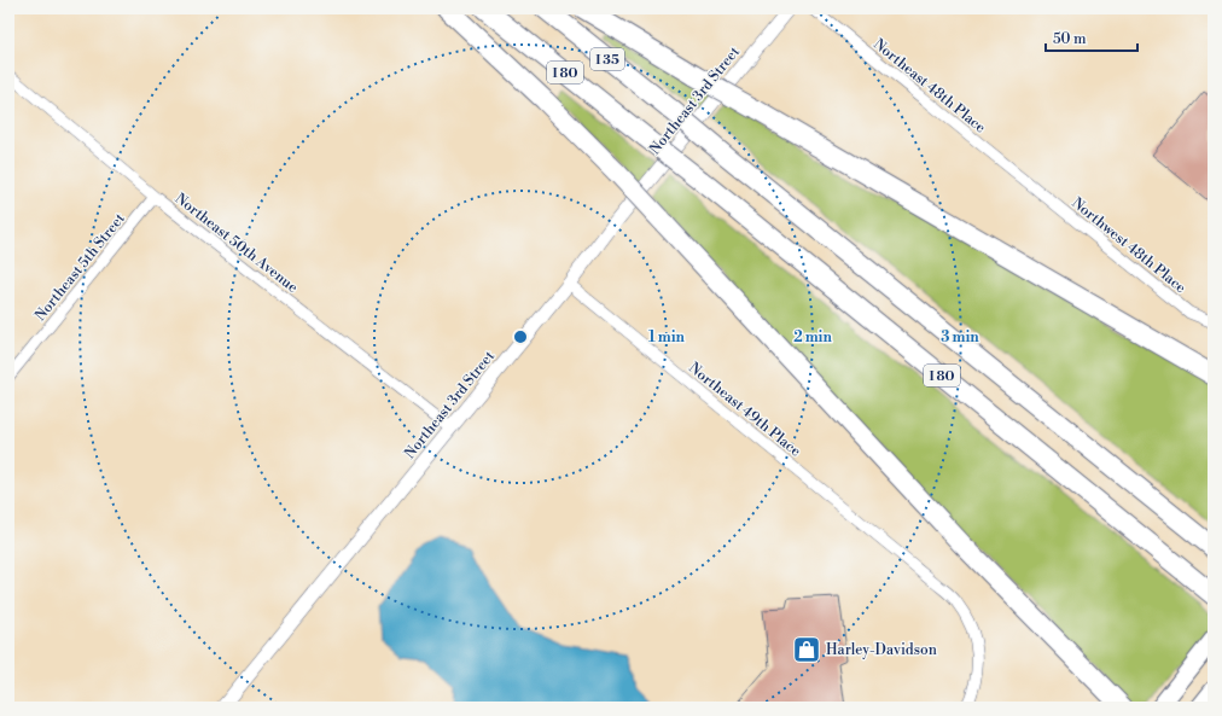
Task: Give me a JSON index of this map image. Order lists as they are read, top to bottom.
{
  "streets": {
    "highway": ["I 35", "I 80"],
    "street": [
      "Northeast 48th Place",
      "Northeast 3rd Street",
      "Northeast 50th Avenue",
      "Northwest 48th Place",
      "Northeast 5th Street",
      "Northeast 49th Place"
    ]
  },
  "crossings": [
    ["I 35", "I 80"],
    ["Northeast 48th Place", "Northwest 48th Place"],
    ["Northeast 3rd Street", "Northeast 50th Avenue"],
    ["Northeast 3rd Street", "Northeast 49th Place"],
    ["Northeast 50th Avenue", "Northeast 5th Street"]
  ],
  "places": {
    "shop": ["Harley-Davidson"]
  },
  "scale_bar": "50 m",
  "rings": ["1 min", "2 min", "3 min"]
}
